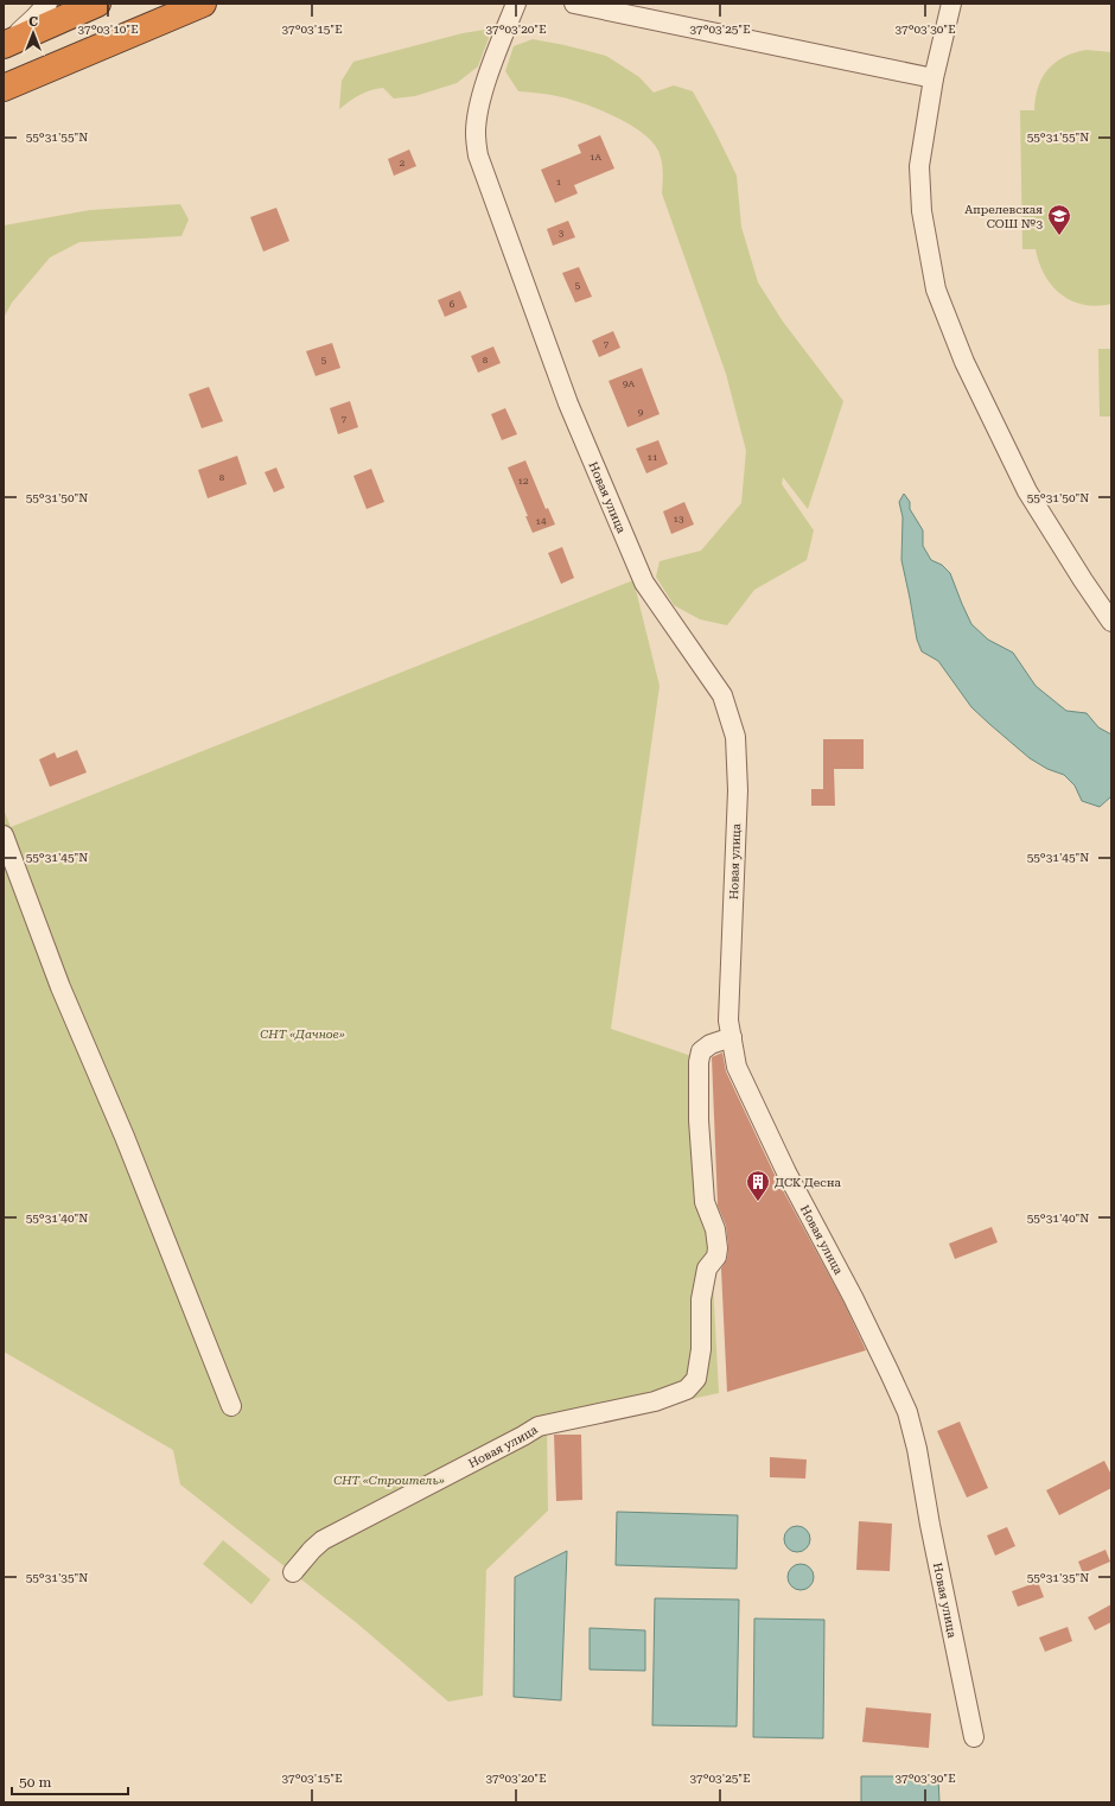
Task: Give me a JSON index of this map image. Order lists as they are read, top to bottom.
{
  "streets": {
    "street": ["Новая улица"]
  },
  "parks": ["СНТ «Дачное»", "СНТ «Строитель»"],
  "places": {
    "school or university": ["Апрелевская СОШ №3"],
    "building": ["ДСК Десна"]
  },
  "house_numbers": [
    "1А",
    "2",
    "1",
    "3",
    "5",
    "6",
    "7",
    "5",
    "8",
    "9А",
    "9",
    "7",
    "11",
    "8",
    "12",
    "13",
    "14"
  ],
  "scale_bar": "50 m",
  "north": "top",
  "coordinates": [
    "37°03'10\"E",
    "37°03'15\"E",
    "37°03'20\"E",
    "37°03'25\"E",
    "37°03'30\"E",
    "55°31'55\"N",
    "55°31'50\"N",
    "55°31'45\"N",
    "55°31'40\"N",
    "55°31'35\"N"
  ]
}
